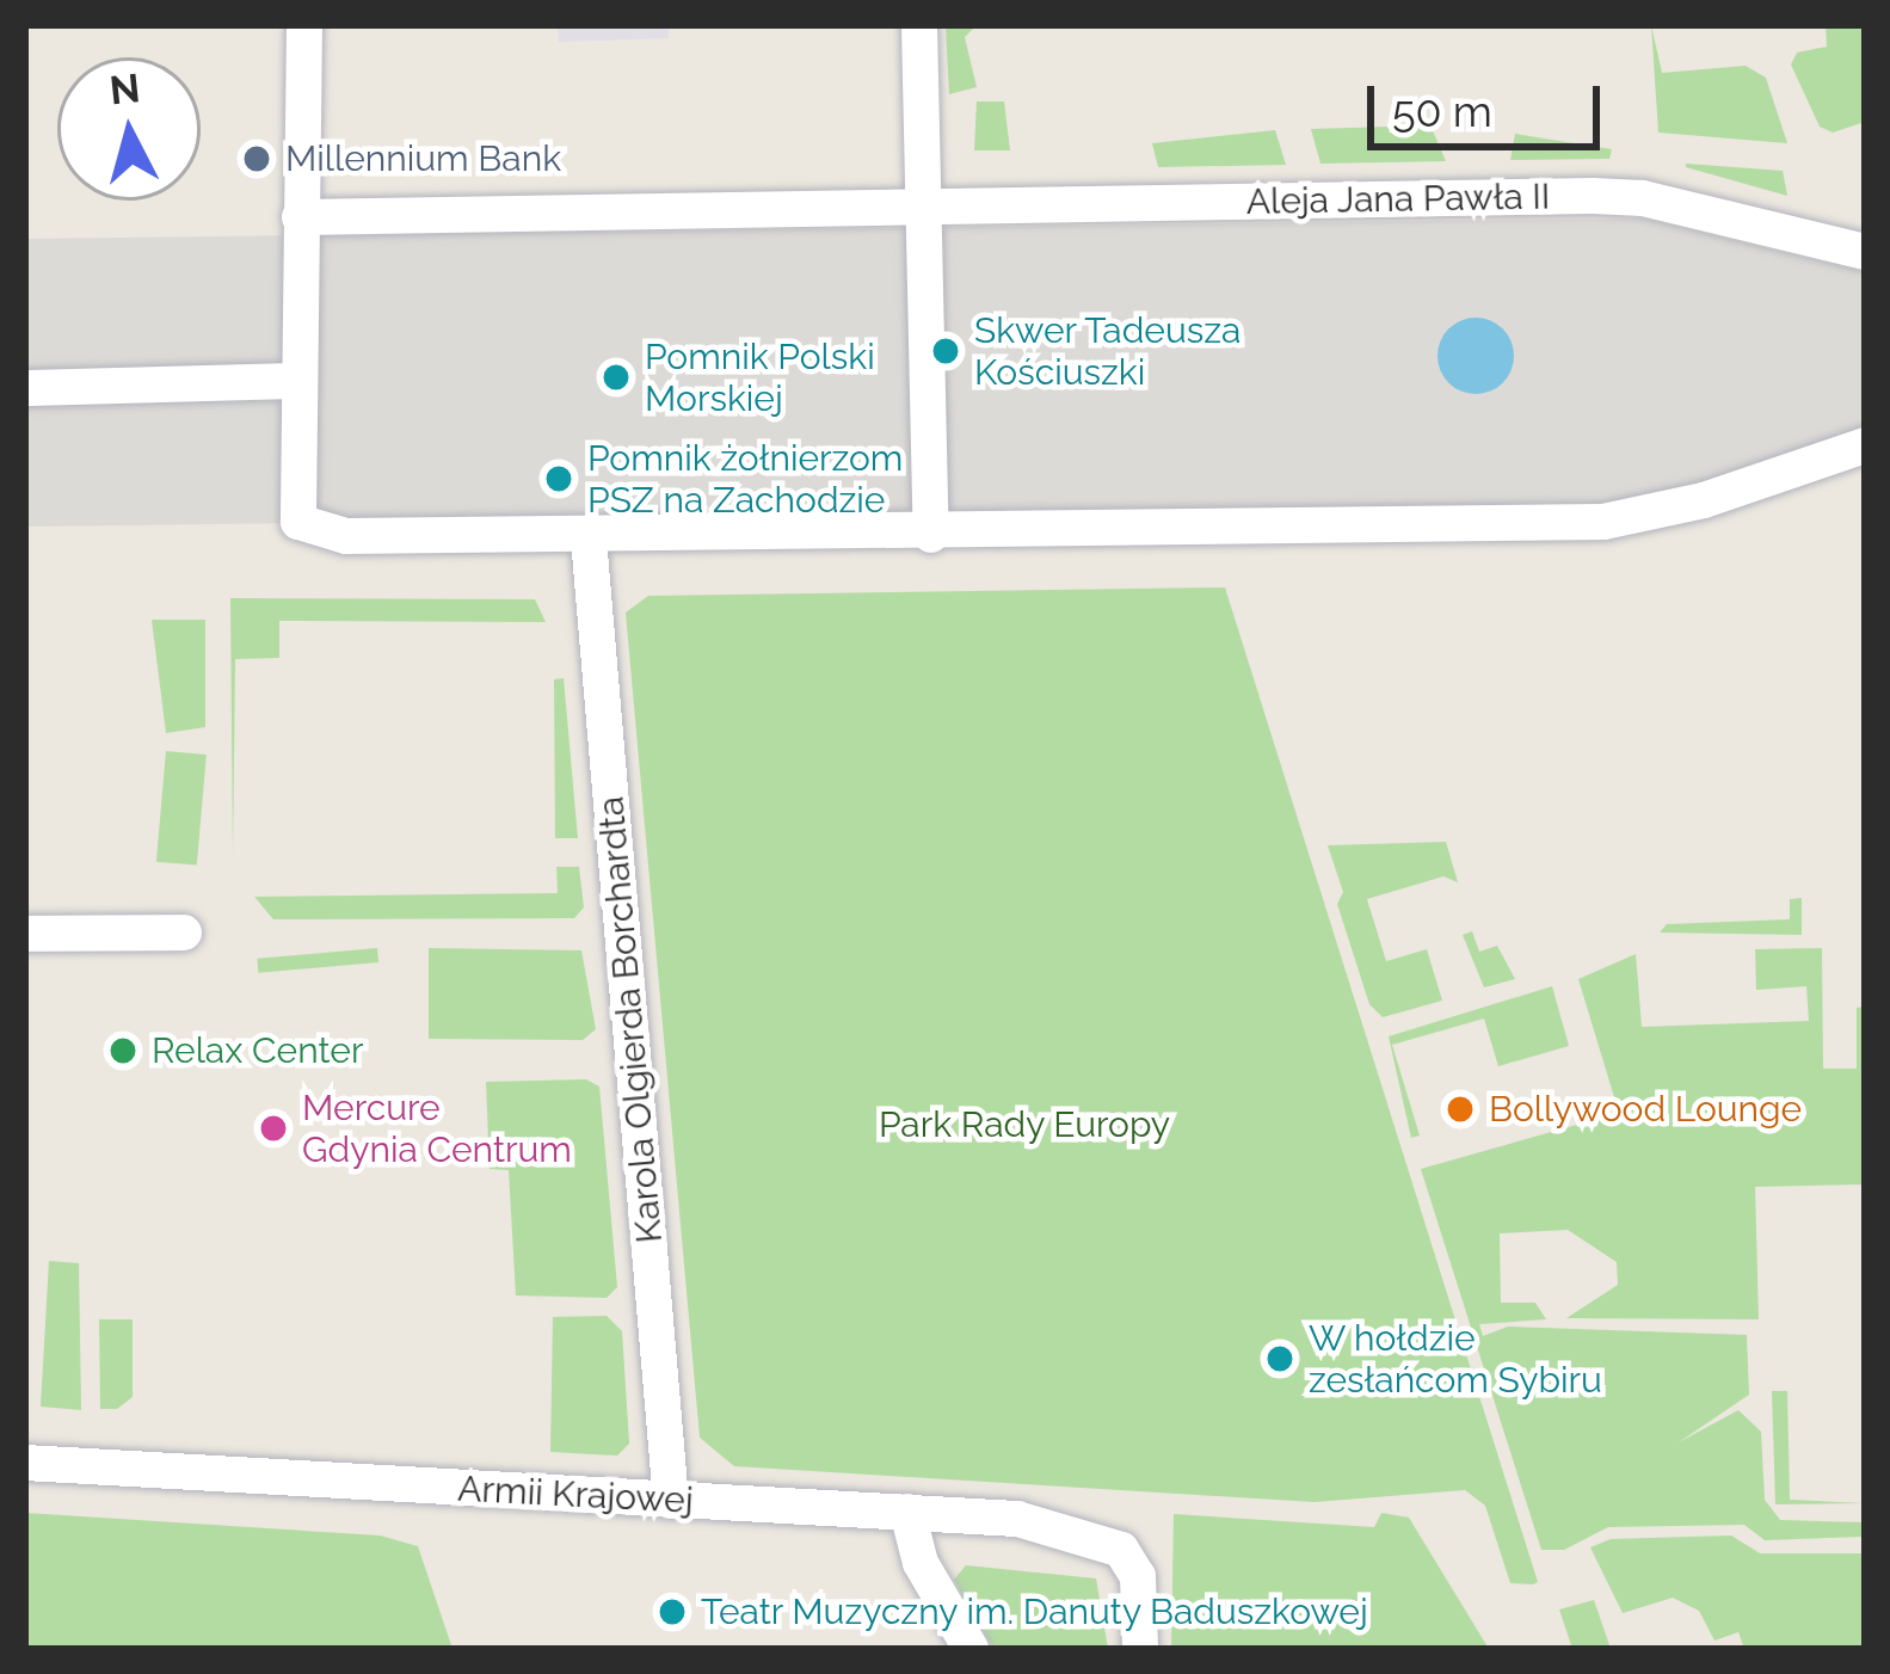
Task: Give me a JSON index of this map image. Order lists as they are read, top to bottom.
{
  "streets": {
    "street": ["Aleja Jana Pawła II", "Karola Olgierda Borchardta", "Armii Krajowej"]
  },
  "crossings": [
    ["Karola Olgierda Borchardta", "Armii Krajowej"]
  ],
  "parks": ["Park Rady Europy"],
  "places": [
    "Millennium Bank",
    "Skwer Tadeusza Kościuszki",
    "Pomnik Polski Morskiej",
    "Pomnik żołnierzom PSZ na Zachodzie",
    "Relax Center",
    "Bollywood Lounge",
    "Mercure Gdynia Centrum",
    "W hołdzie zesłańcom Sybiru",
    "Teatr Muzyczny im. Danuty Baduszkowej"
  ],
  "scale_bar": "50 m",
  "north": "top"
}
